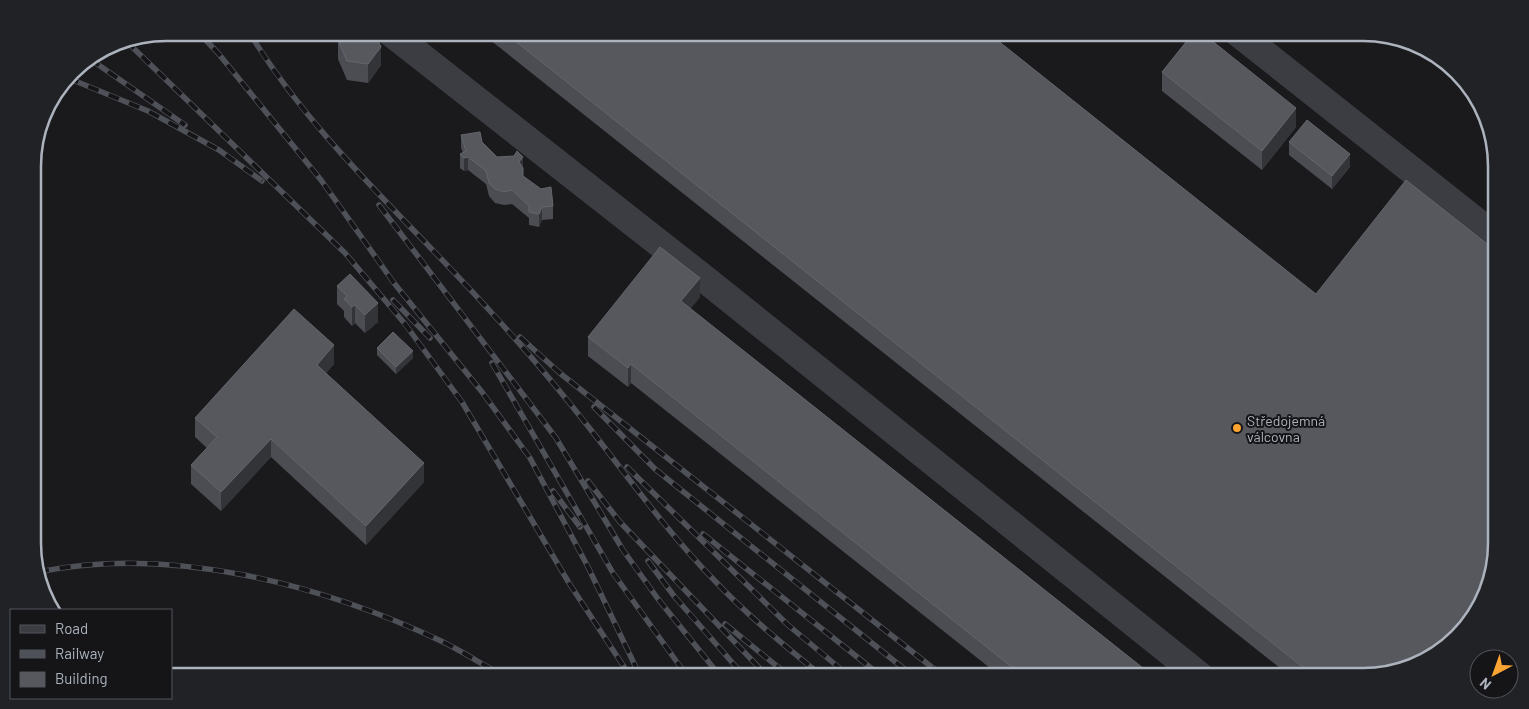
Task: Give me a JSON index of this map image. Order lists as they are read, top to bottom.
{
  "places": ["Středojemná válcovna"],
  "legend": ["Road", "Railway", "Building"],
  "north": "bottom left"
}
